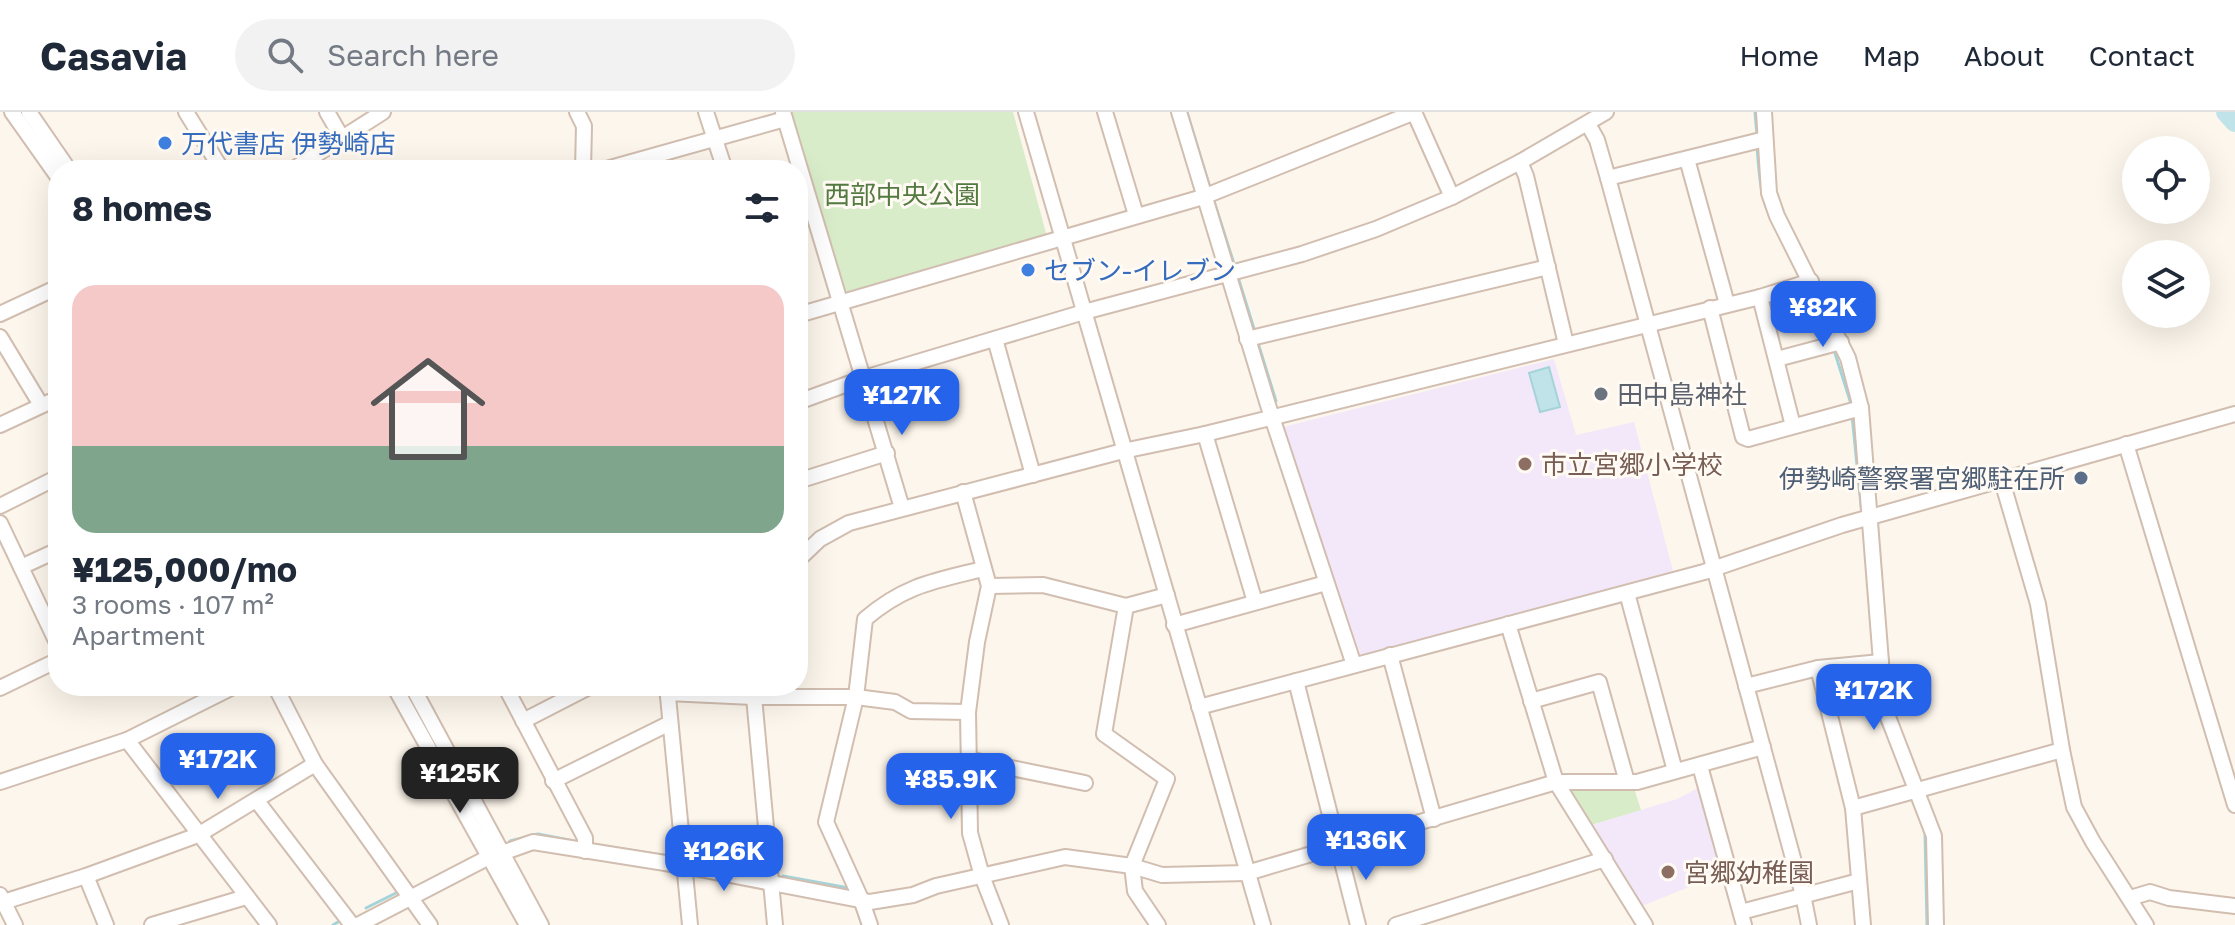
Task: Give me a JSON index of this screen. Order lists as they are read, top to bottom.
{
  "parks": ["西部中央公園"],
  "places": [
    "万代書店 伊勢崎店",
    "セブン-イレブン",
    "田中島神社",
    "市立宮郷小学校",
    "伊勢崎警察署宮郷駐在所",
    "宮郷幼稚園"
  ],
  "page": {
    "header": "Casavia",
    "search": "Search here",
    "nav": [
      "Home",
      "Map",
      "About",
      "Contact"
    ],
    "heading": "8 homes",
    "list": [
      {
        "name": "¥125,000/mo",
        "note": "3 rooms · 107 m² · Apartment"
      }
    ],
    "price": [
      "¥82K",
      "¥127K",
      "¥172K",
      "¥172K",
      "¥125K",
      "¥85.9K",
      "¥136K",
      "¥126K"
    ]
  }
}
